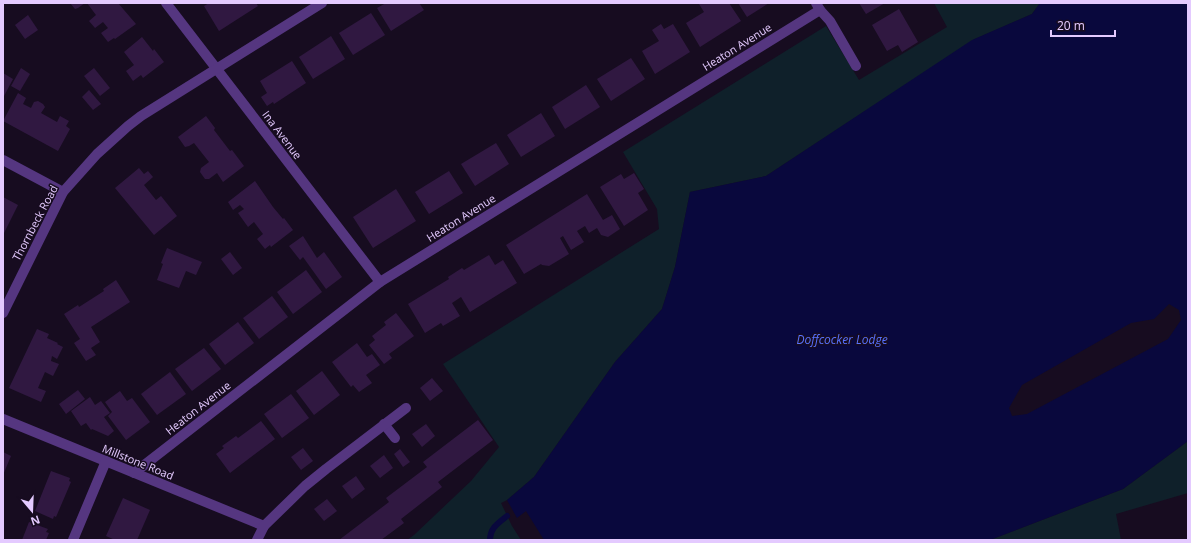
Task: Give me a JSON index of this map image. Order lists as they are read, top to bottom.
{
  "streets": {
    "street": [
      "Heaton Avenue",
      "Ina Avenue",
      "Thornbeck Road",
      "Millstone Road"
    ]
  },
  "crossings": [
    ["Heaton Avenue", "Ina Avenue"],
    ["Heaton Avenue", "Millstone Road"],
    ["Ina Avenue", "Thornbeck Road"]
  ],
  "water": ["Doffcocker Lodge"],
  "scale_bar": "20 m",
  "north": "bottom"
}
